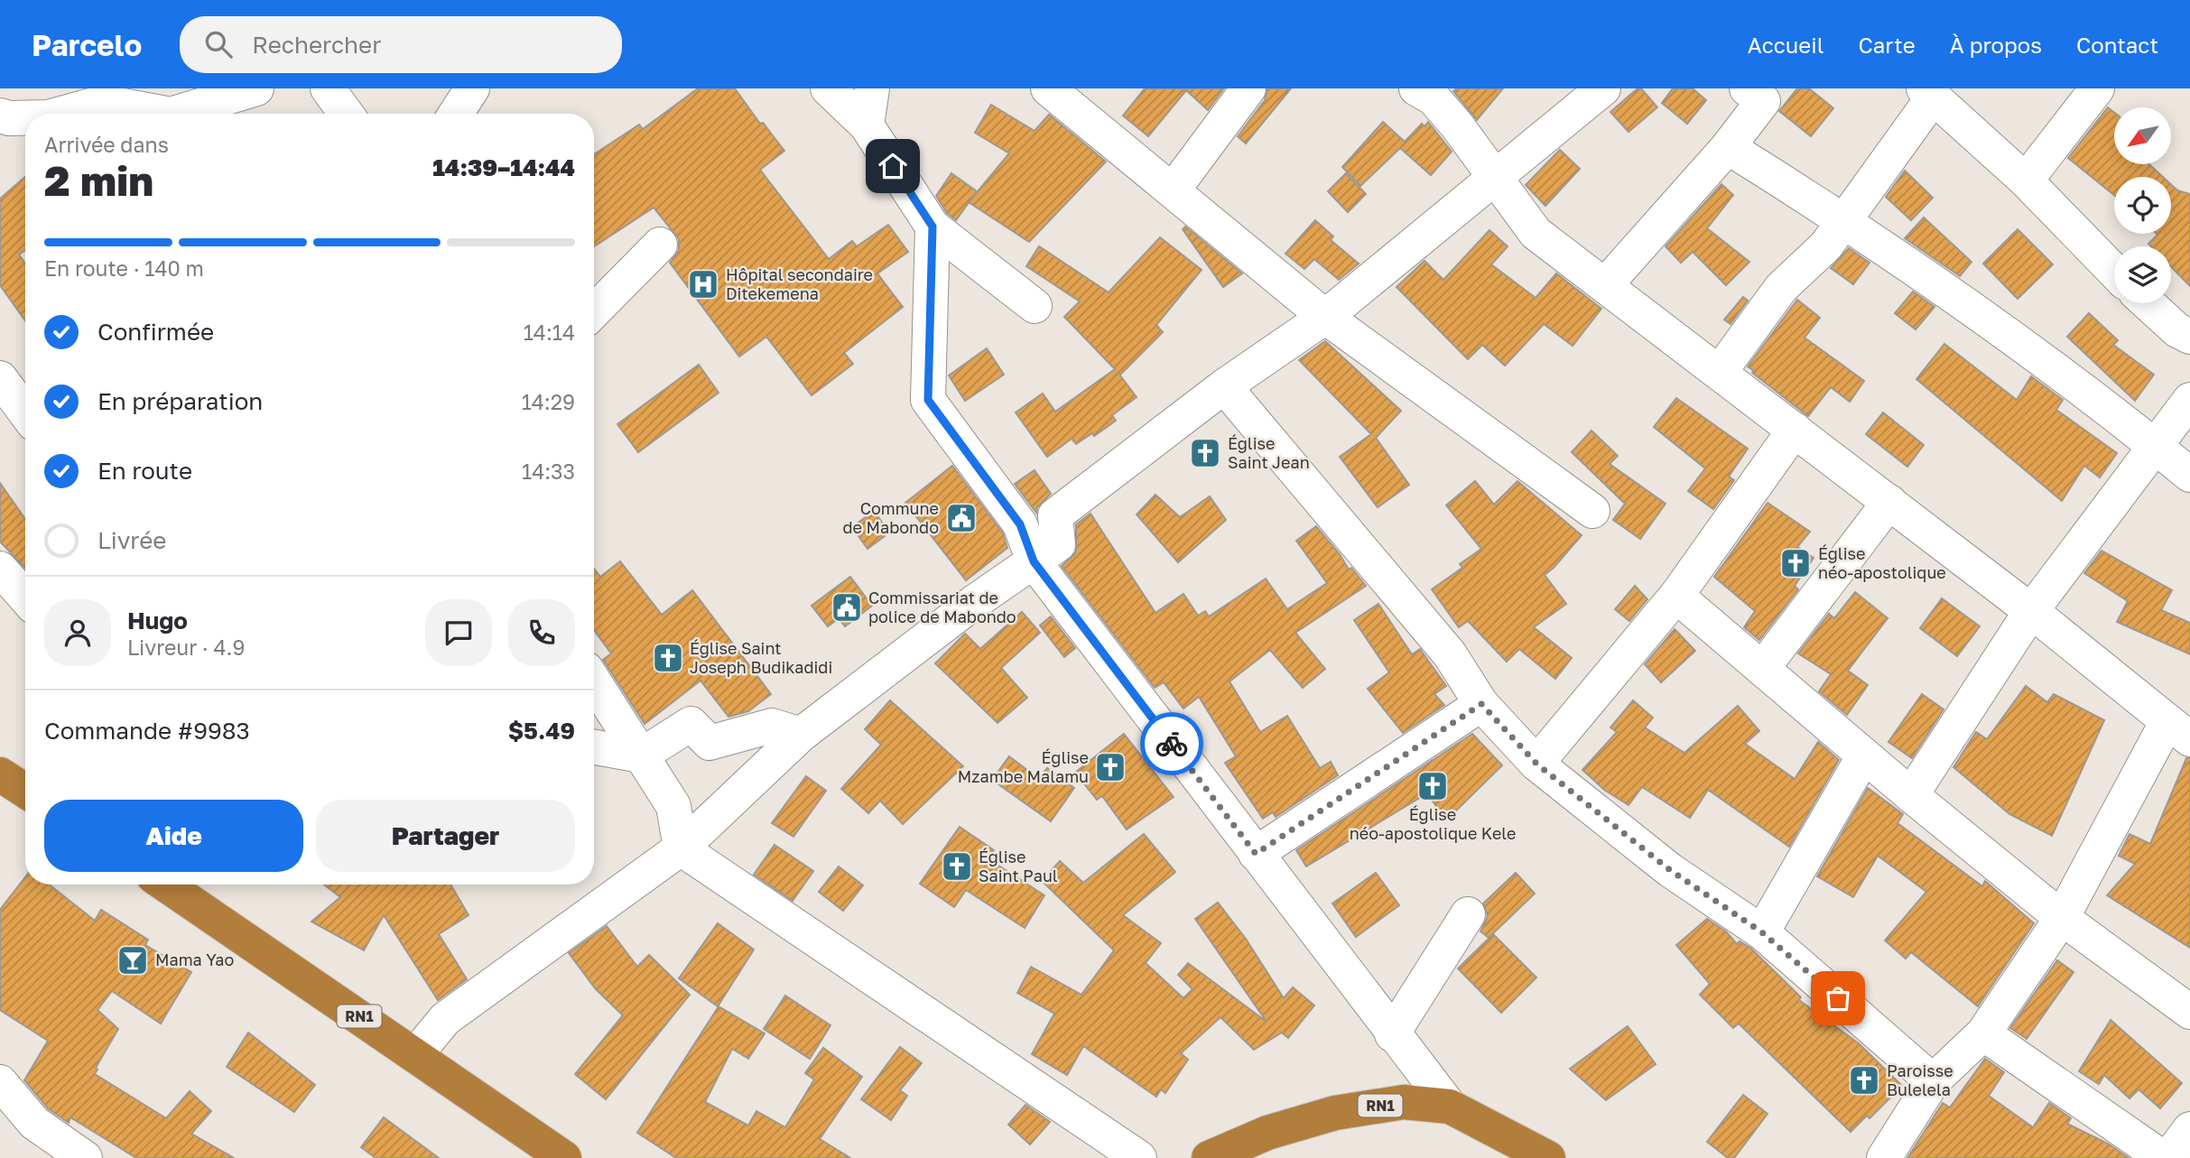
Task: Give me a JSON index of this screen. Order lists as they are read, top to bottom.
{
  "streets": {
    "highway": ["RN1"]
  },
  "places": {
    "hospital": ["Hôpital secondaire Ditekemena"],
    "church": [
      "Église Saint Jean",
      "Église néo-apostolique",
      "Église Saint Joseph Budikadidi",
      "Église Mzambe Malamu",
      "Église néo-apostolique Kele",
      "Église Saint Paul",
      "Paroisse Bulelela"
    ],
    "public building": ["Commune de Mabondo", "Commissariat de police de Mabondo"],
    "bar": ["Mama Yao"]
  },
  "north": "bottom left",
  "page": {
    "header": "Parcelo",
    "search": "Rechercher",
    "nav": [
      "Accueil",
      "Carte",
      "À propos",
      "Contact"
    ],
    "heading": ["2 min", "Arrivée dans", "14:39–14:44"],
    "panel": [
      "Hugo",
      "Livreur · 4.9",
      "Commande #9983",
      "$5.49"
    ],
    "bar": "En route · 140 m",
    "list": [
      ["Confirmée", "14:14"],
      ["En préparation", "14:29"],
      ["En route", "14:33"],
      "Livrée"
    ],
    "buttons": ["Aide", "Partager"]
  }
}
